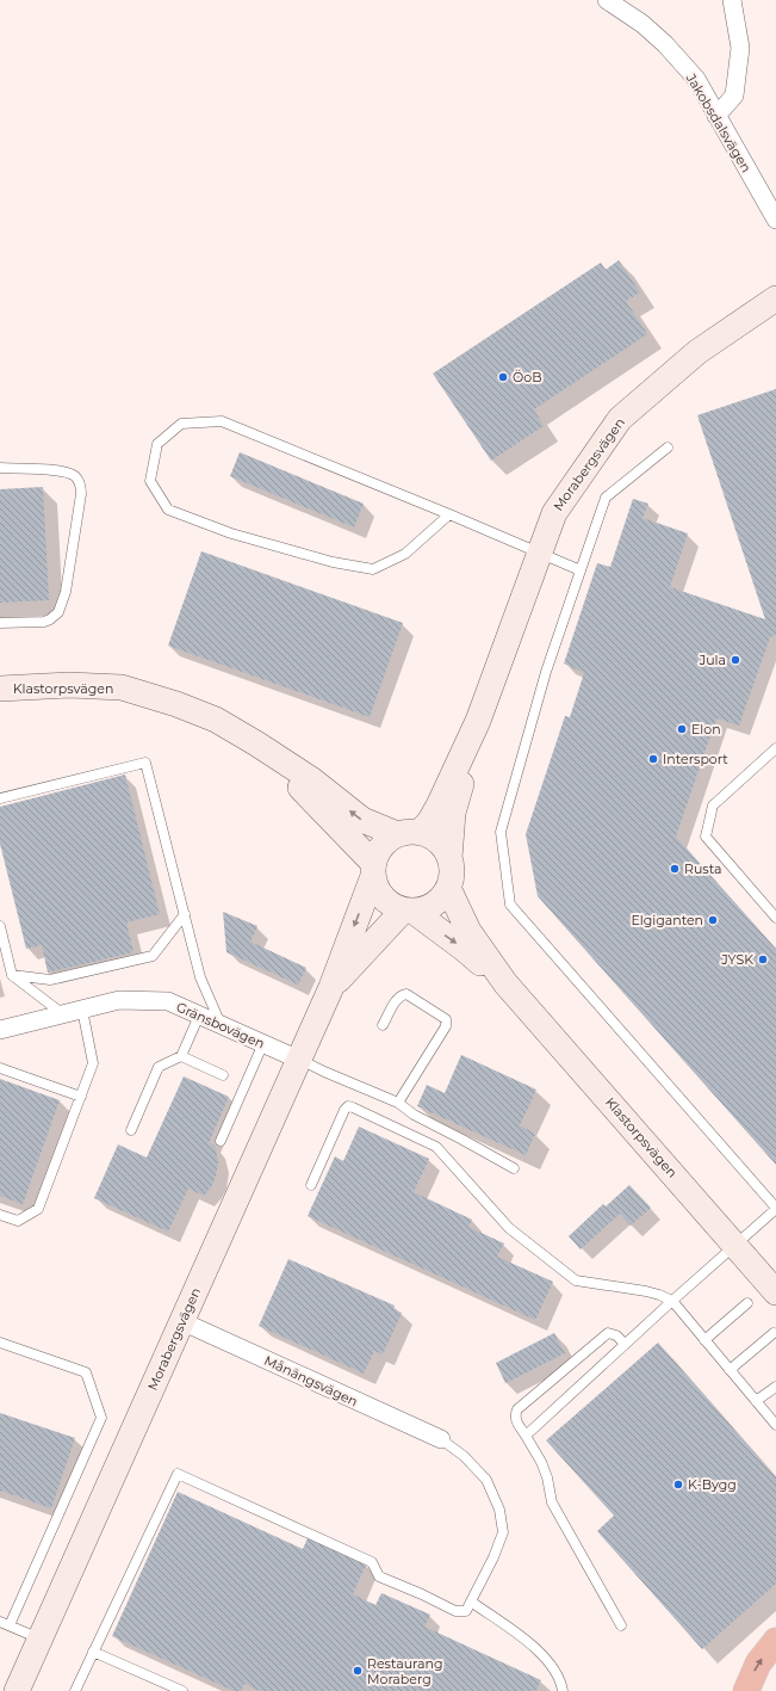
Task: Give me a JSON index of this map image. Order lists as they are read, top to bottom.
{
  "streets": {
    "street": [
      "Jakobsdalsvägen",
      "Morabergsvägen",
      "Klastorpsvägen",
      "Gränsbovägen",
      "Månängsvägen"
    ]
  },
  "crossings": [
    ["Morabergsvägen", "Klastorpsvägen"],
    ["Morabergsvägen", "Gränsbovägen"],
    ["Morabergsvägen", "Månängsvägen"]
  ],
  "places": [
    "ÖoB",
    "Jula",
    "Elon",
    "Intersport",
    "Rusta",
    "Elgiganten",
    "JYSK",
    "K-Bygg",
    "Restaurang Moraberg"
  ]
}
